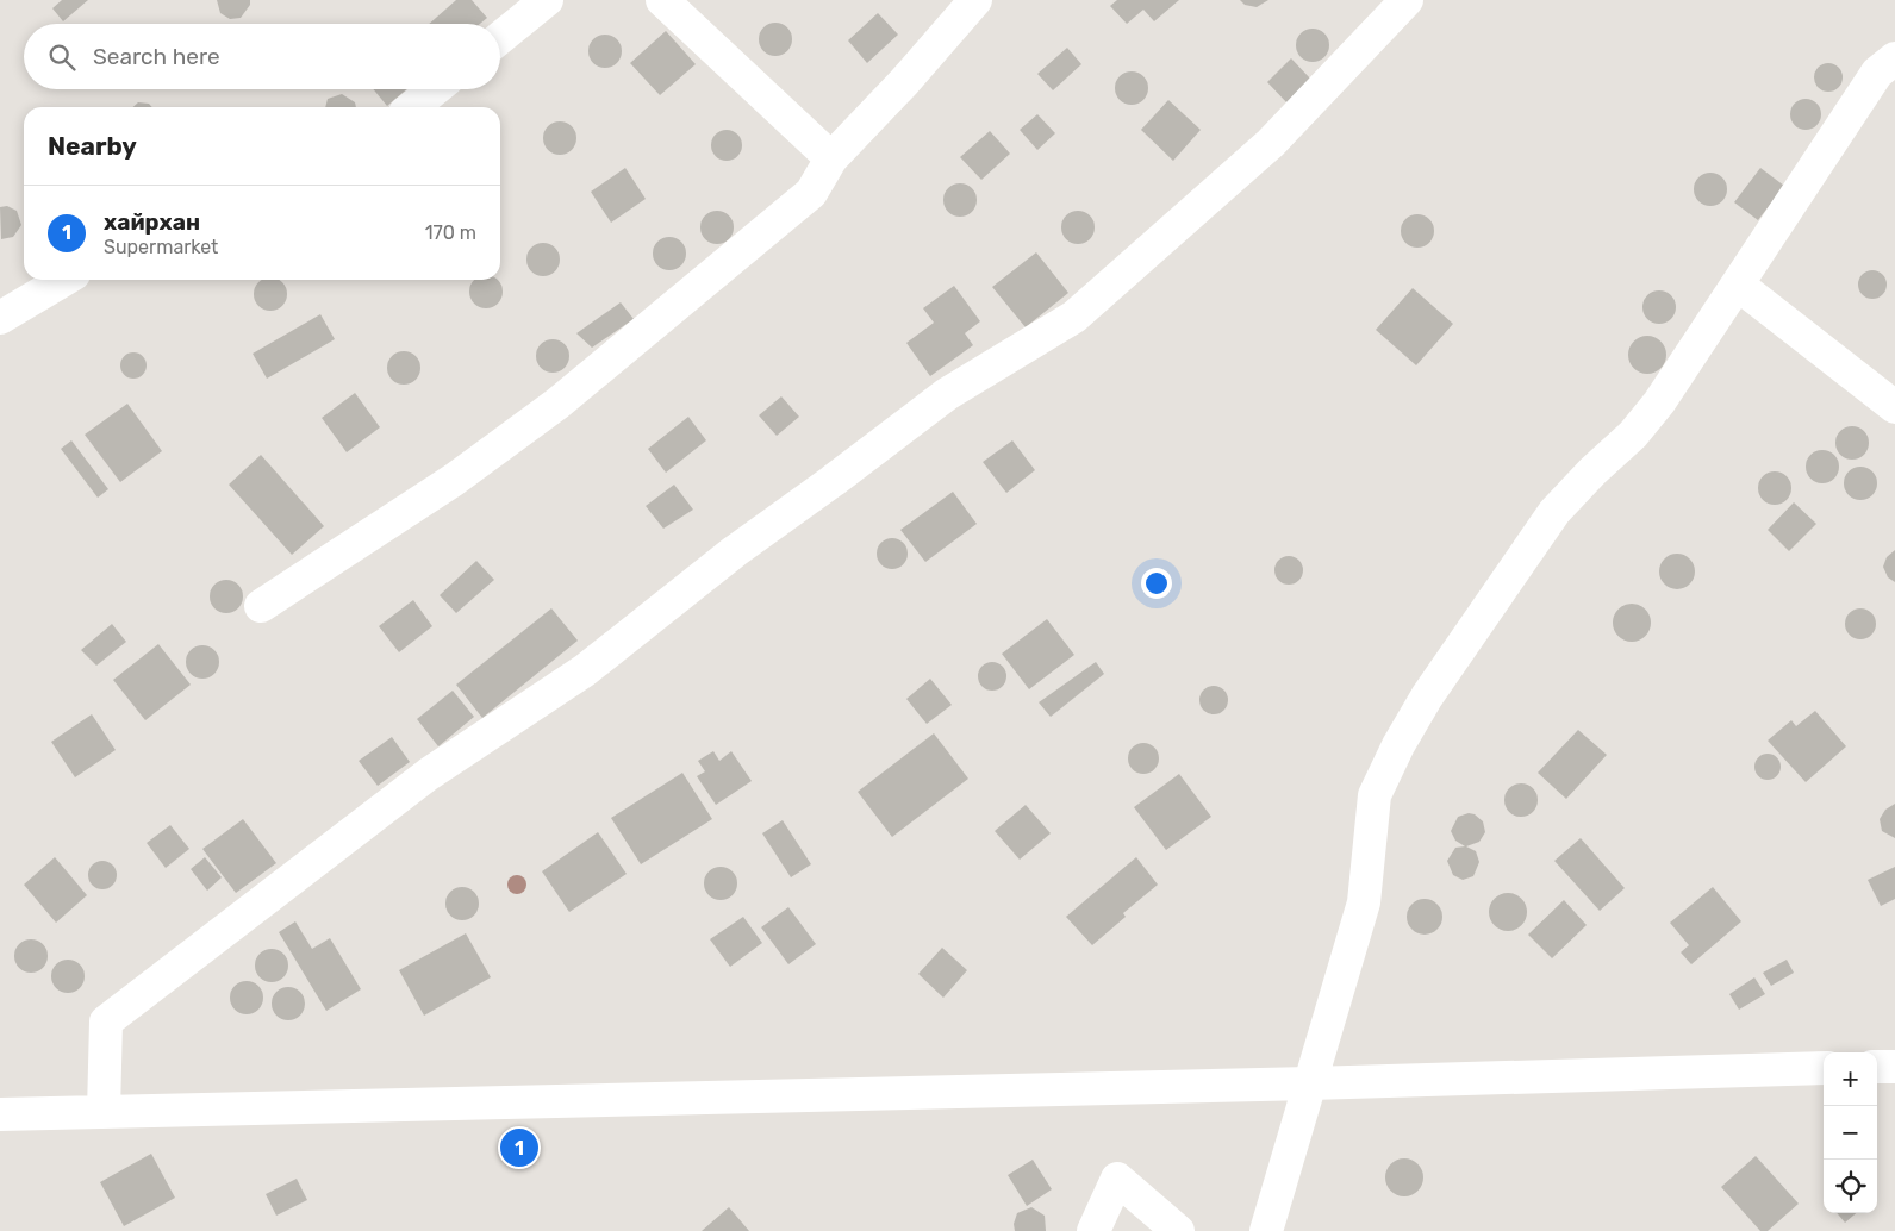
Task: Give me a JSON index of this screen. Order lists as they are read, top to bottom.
{
  "page": {
    "search": "Search here",
    "heading": "Nearby",
    "list": [
      {
        "mark": "1",
        "name": "хайрхан",
        "note": "Supermarket",
        "value": "170 m"
      }
    ],
    "map_buttons": ["+", "−"],
    "pins": "1"
  }
}
